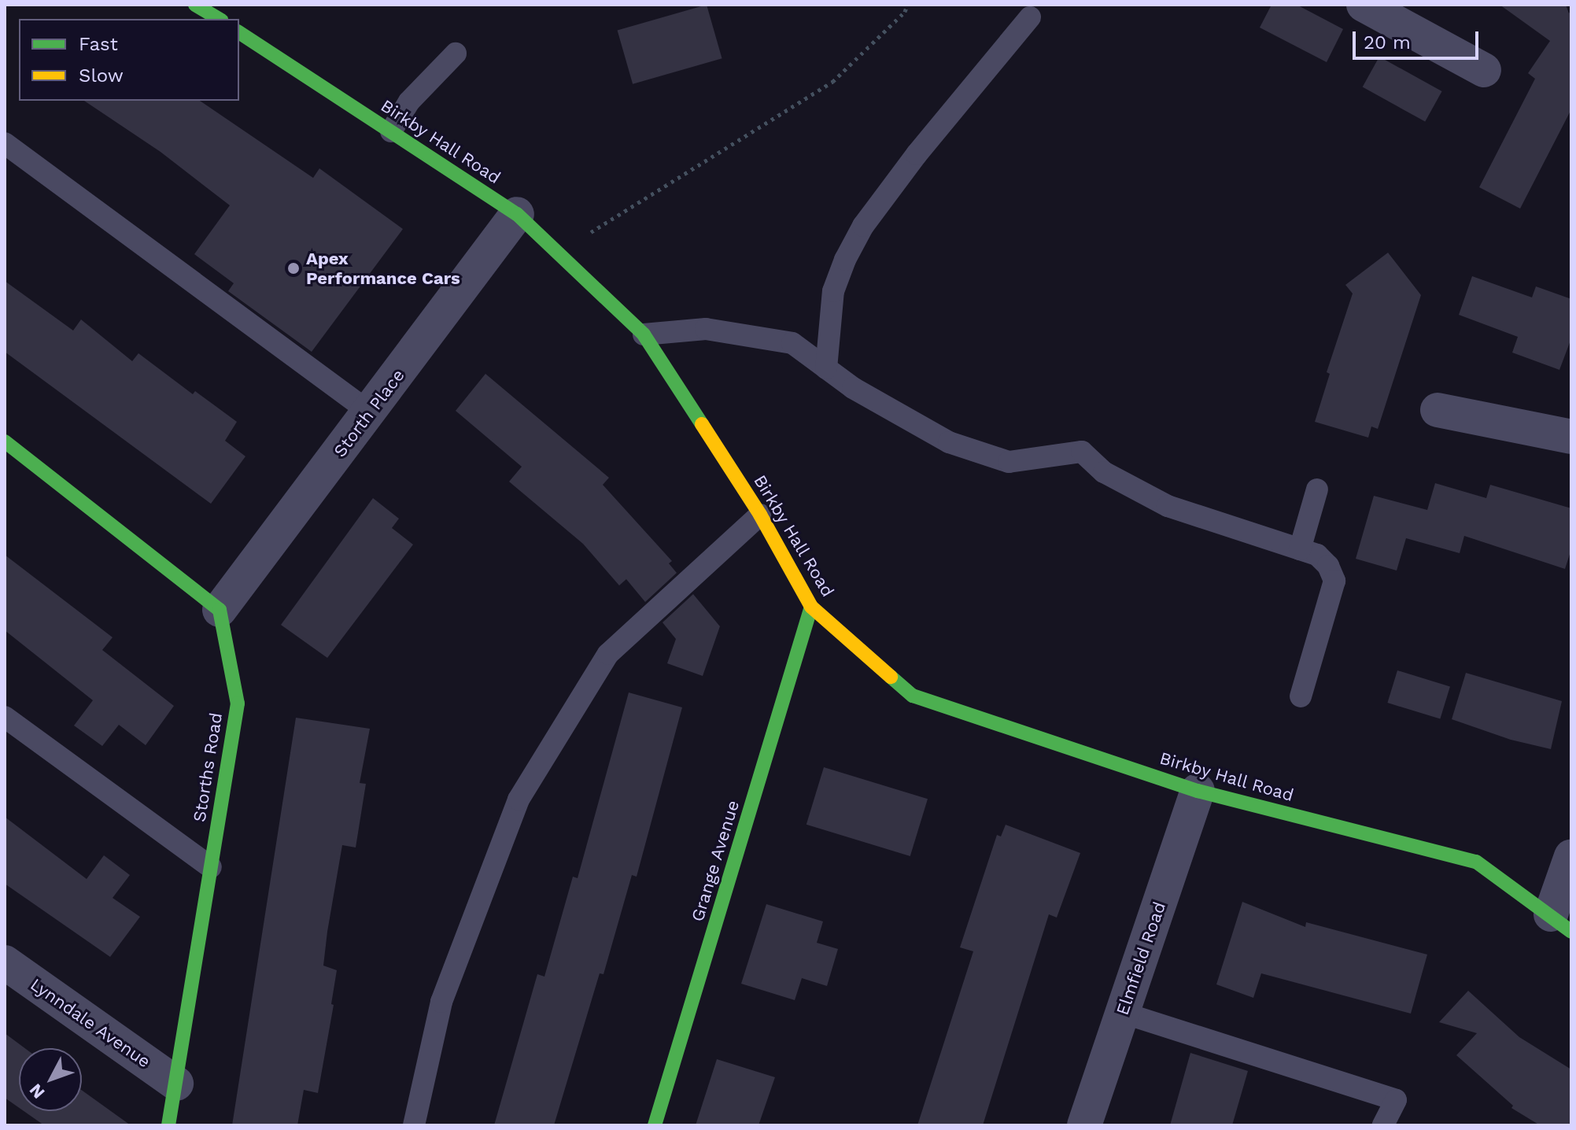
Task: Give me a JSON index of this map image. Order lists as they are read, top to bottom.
{
  "streets": {
    "street": [
      "Birkby Hall Road",
      "Storth Place",
      "Storths Road",
      "Grange Avenue",
      "Elmfield Road",
      "Lynndale Avenue"
    ]
  },
  "crossings": [
    ["Birkby Hall Road", "Storth Place"],
    ["Birkby Hall Road", "Grange Avenue"],
    ["Birkby Hall Road", "Elmfield Road"],
    ["Storth Place", "Storths Road"],
    ["Storths Road", "Lynndale Avenue"]
  ],
  "places": ["Apex Performance Cars"],
  "legend": ["Fast", "Slow"],
  "scale_bar": "20 m",
  "north": "bottom left"
}
